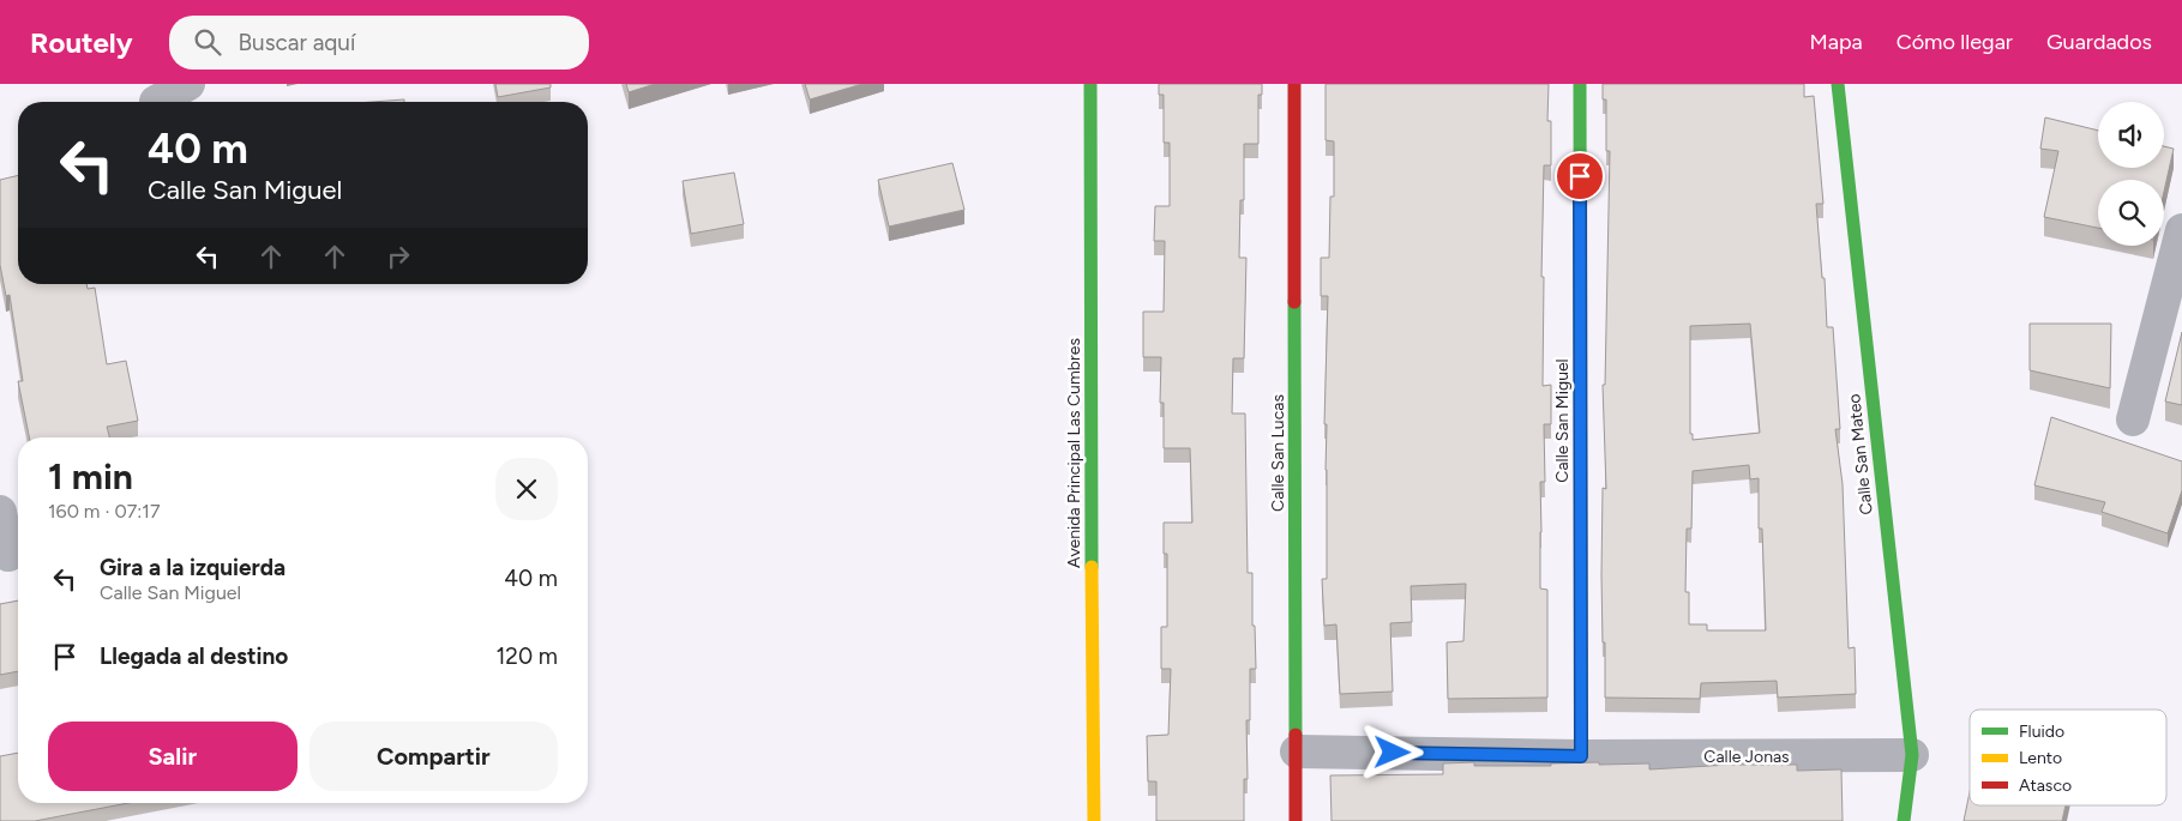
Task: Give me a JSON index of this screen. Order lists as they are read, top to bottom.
{
  "streets": {
    "street": [
      "Calle San Miguel",
      "Avenida Principal Las Cumbres",
      "Calle San Lucas",
      "Calle San Mateo",
      "Calle Jonas"
    ]
  },
  "crossings": [
    ["Calle San Miguel", "Calle Jonas"],
    ["Calle San Lucas", "Calle Jonas"],
    ["Calle San Mateo", "Calle Jonas"]
  ],
  "legend": ["Fluido", "Lento", "Atasco"],
  "page": {
    "header": "Routely",
    "search": "Buscar aquí",
    "nav": ["Mapa", "Cómo llegar", "Guardados"],
    "turn": ["40 m", "Calle San Miguel"],
    "heading": ["1 min", "160 m · 07:17"],
    "list": [
      {
        "name": "Gira a la izquierda",
        "note": "Calle San Miguel",
        "value": "40 m"
      },
      {
        "name": "Llegada al destino",
        "value": "120 m"
      }
    ],
    "buttons": ["Salir", "Compartir"]
  }
}
